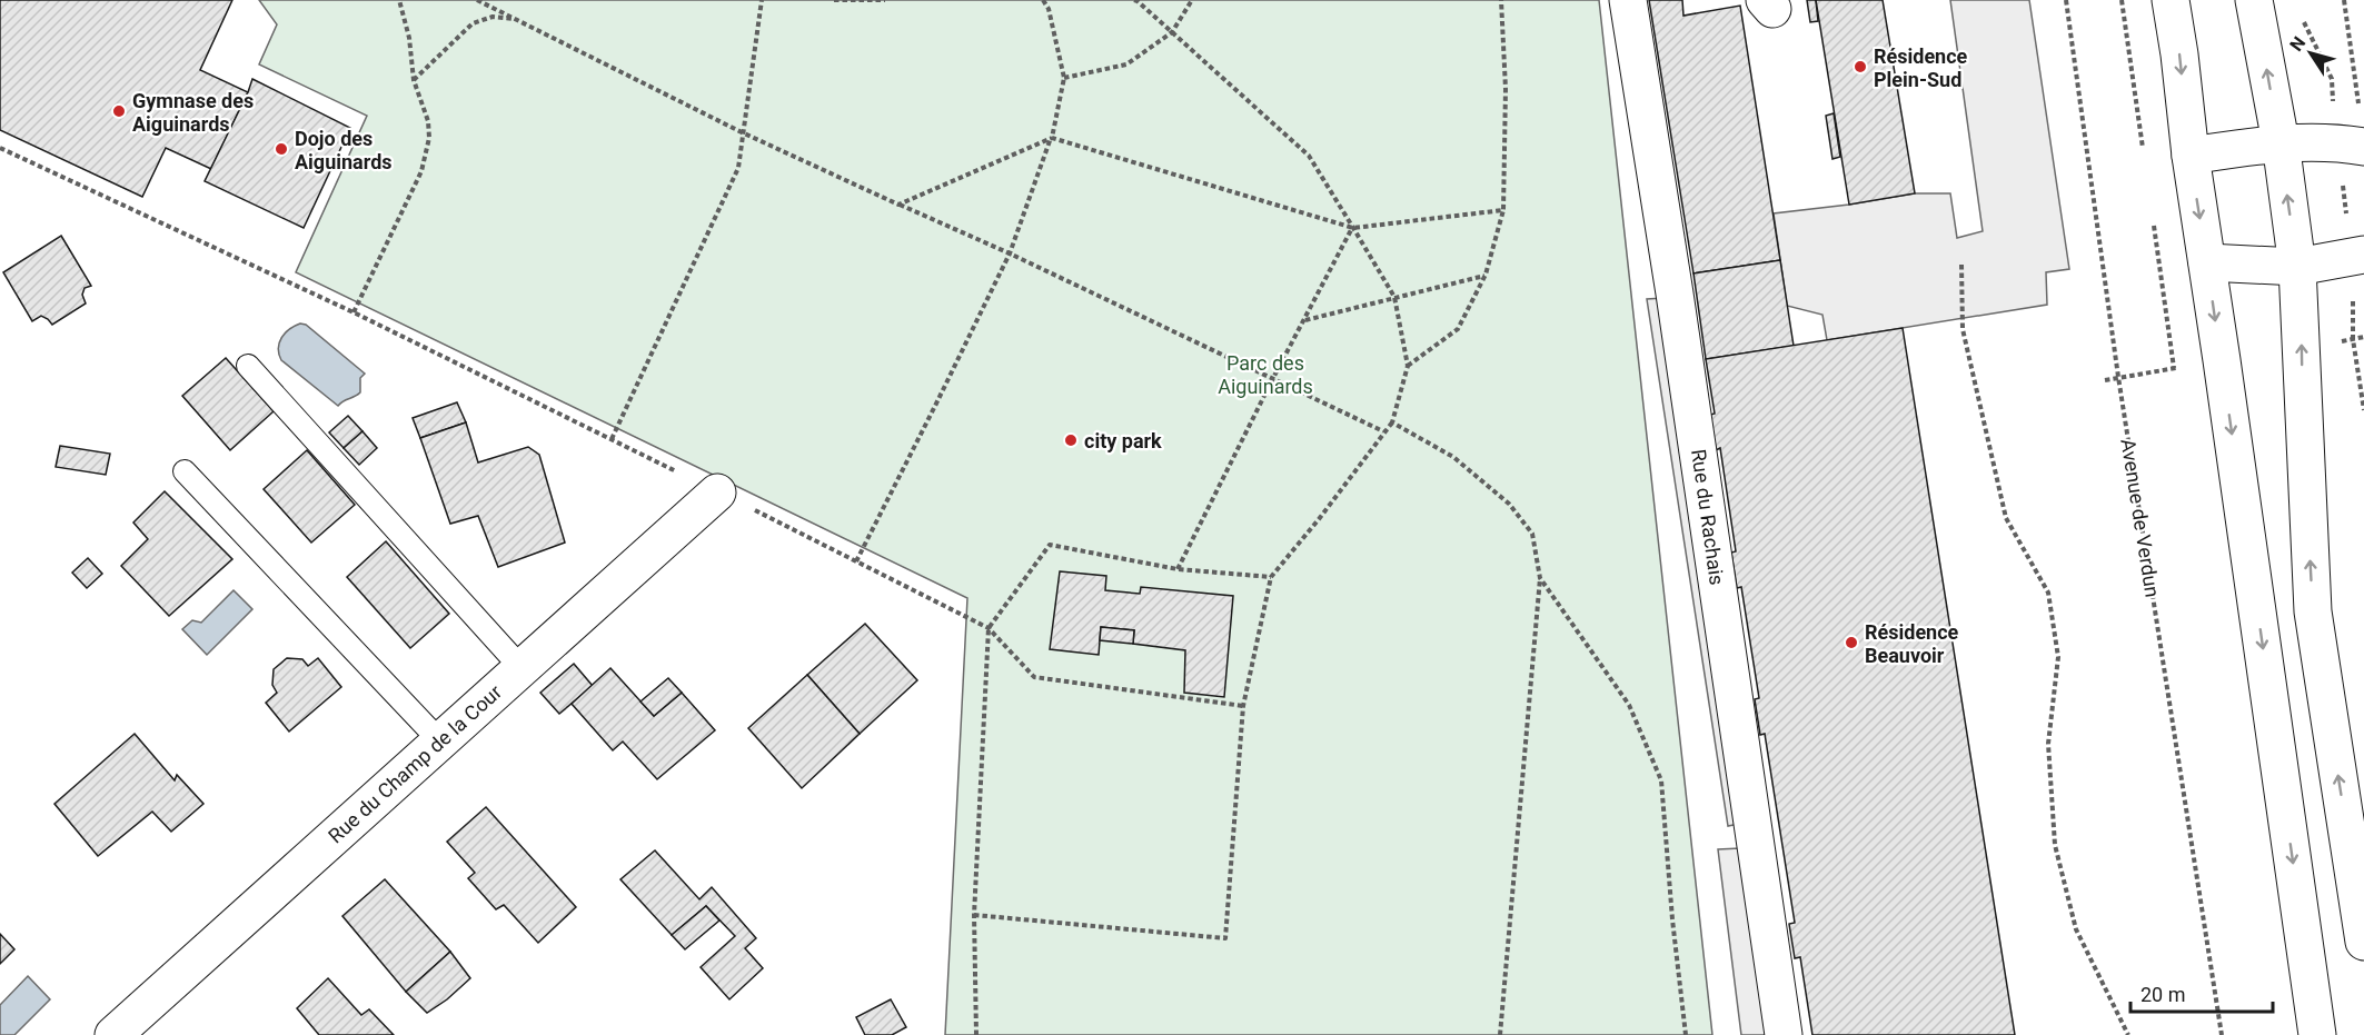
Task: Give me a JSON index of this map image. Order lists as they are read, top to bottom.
{
  "streets": {
    "street": ["Rue du Rachais", "Rue du Champ de la Cour"],
    "path": ["Avenue de Verdun"]
  },
  "parks": ["Parc des Aiguinards"],
  "places": [
    "Résidence Plein-Sud",
    "Gymnase des Aiguinards",
    "Dojo des Aiguinards",
    "city park",
    "Résidence Beauvoir"
  ],
  "scale_bar": "20 m",
  "north": "top left"
}
